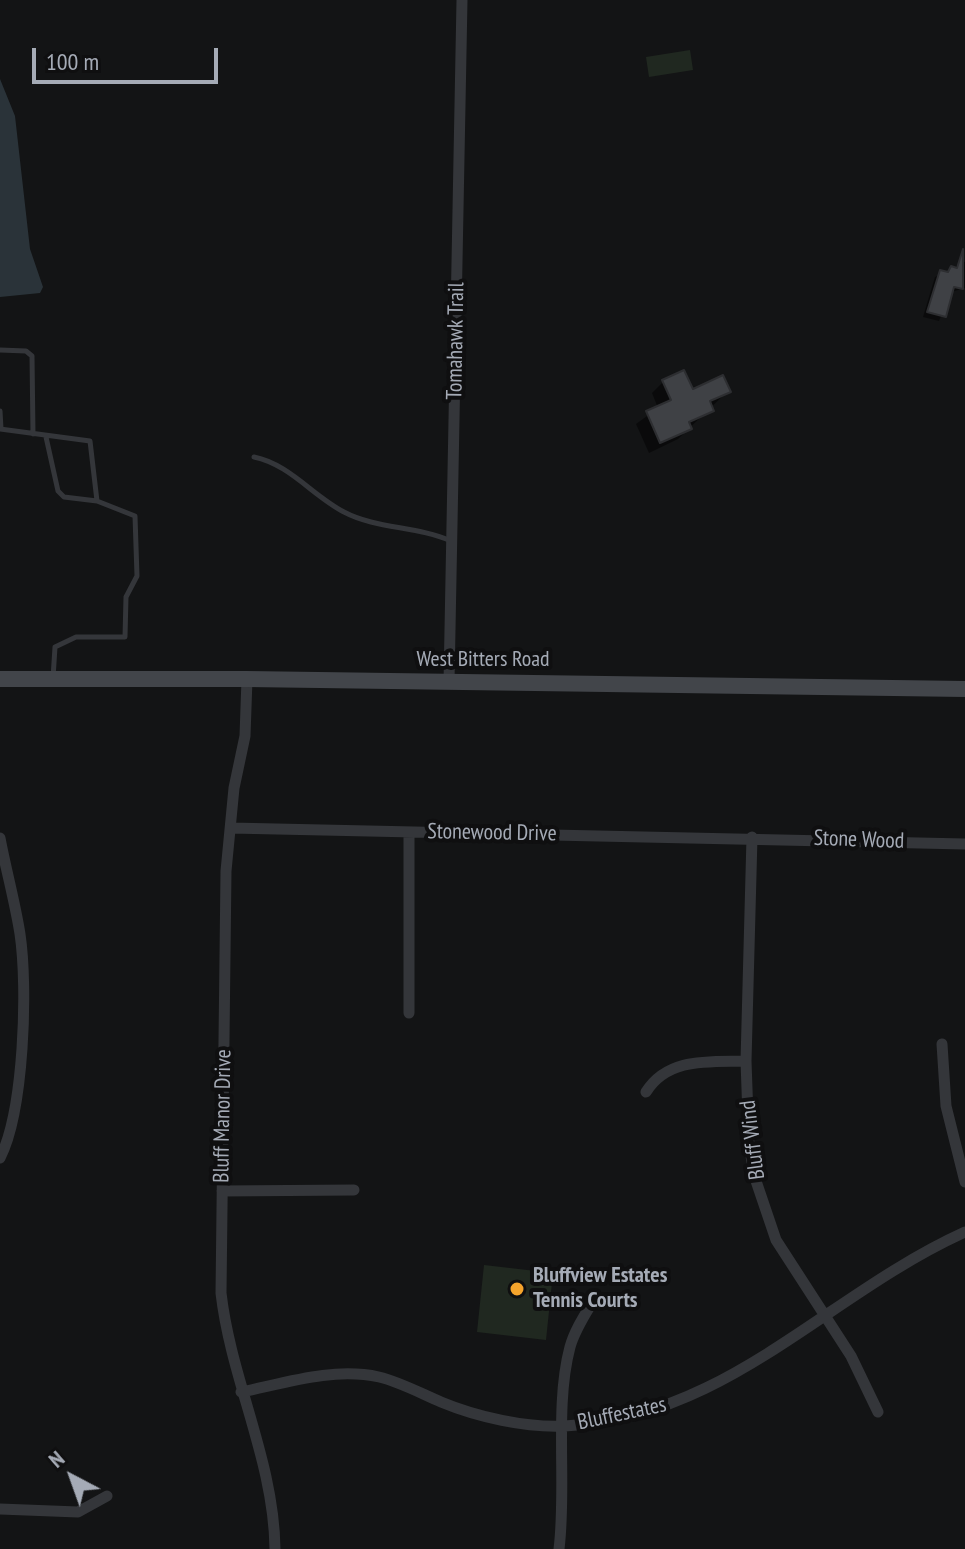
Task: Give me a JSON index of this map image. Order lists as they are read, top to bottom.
{
  "streets": {
    "main road": ["West Bitters Road"],
    "street": [
      "Tomahawk Trail",
      "Stonewood Drive",
      "Stone Wood",
      "Bluff Manor Drive",
      "Bluff Wind",
      "Bluffestates"
    ]
  },
  "crossings": [
    ["Tomahawk Trail", "West Bitters Road"],
    ["West Bitters Road", "Bluff Manor Drive"],
    ["Stonewood Drive", "Stone Wood"],
    ["Stonewood Drive", "Bluff Manor Drive"],
    ["Stonewood Drive", "Bluff Wind"],
    ["Stone Wood", "Bluff Wind"],
    ["Bluff Manor Drive", "Bluffestates"],
    ["Bluff Wind", "Bluffestates"]
  ],
  "places": ["Bluffview Estates Tennis Courts"],
  "scale_bar": "100 m",
  "north": "top left"
}
